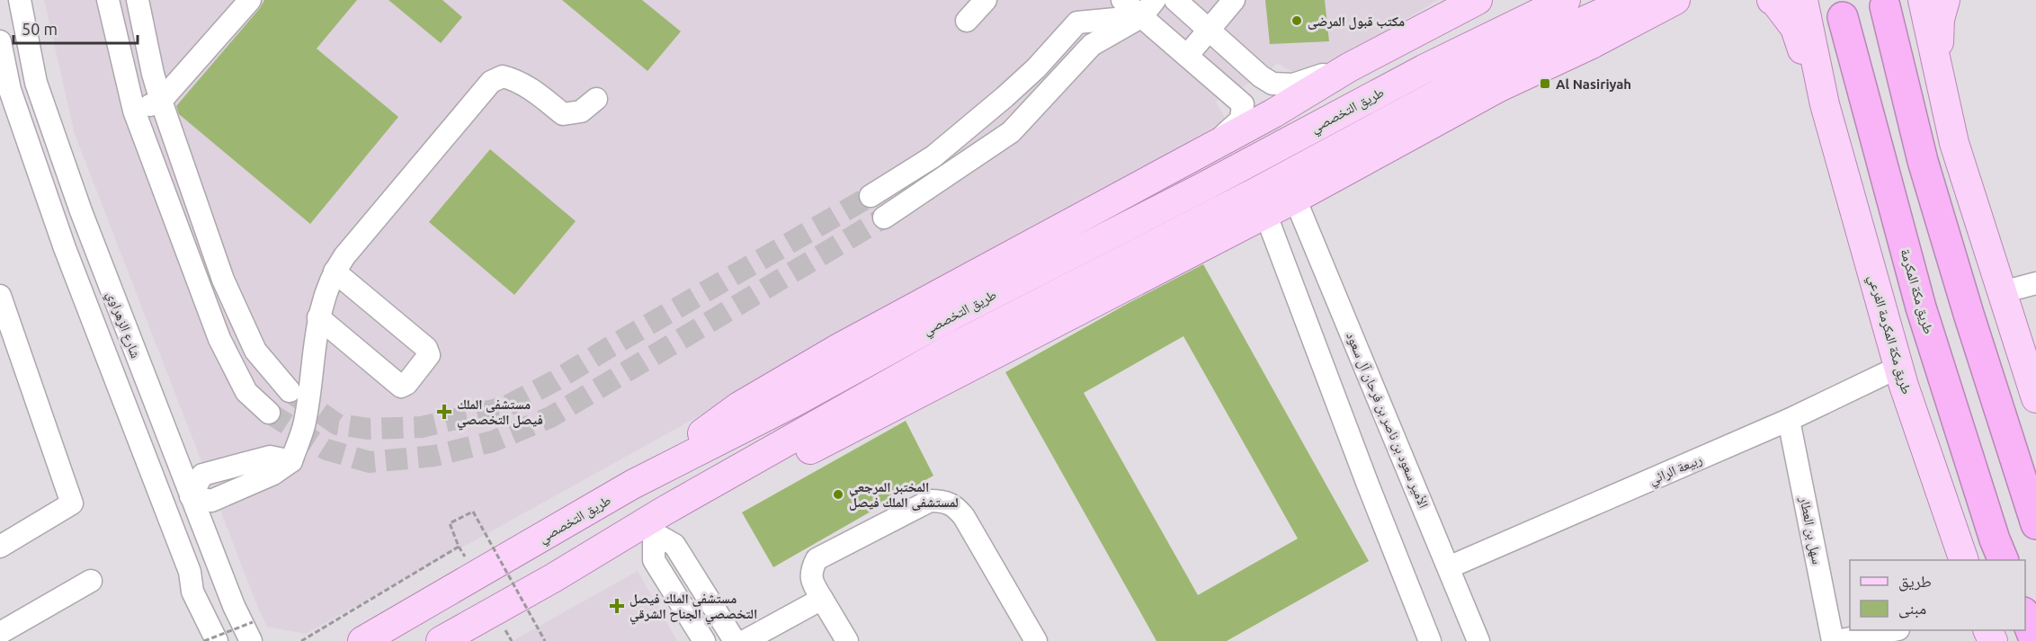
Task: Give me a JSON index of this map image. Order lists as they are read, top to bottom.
{
  "streets": {
    "highway": ["طريق مكة المكرمة"],
    "main road": ["طريق التخصصي", "طريق مكة المكرمة الفرعي"],
    "street": [
      "شارع الزهراوي",
      "الأمير سعود بن ناصر بن فرحان آل سعود",
      "ربيعة الرائي",
      "سهل بن العطار"
    ]
  },
  "crossings": [
    ["طريق مكة المكرمة الفرعي", "ربيعة الرائي"],
    ["الأمير سعود بن ناصر بن فرحان آل سعود", "ربيعة الرائي"],
    ["ربيعة الرائي", "سهل بن العطار"]
  ],
  "places": {
    "other": ["مكتب قبول المرضى", "المختبر المرجعي لمستشفى الملك فيصل"],
    "transit": ["Al Nasiriyah"],
    "health": ["مستشفى الملك فيصل التخصصي", "مستشفى الملك فيصل التخصصي الجناح الشرقي"]
  },
  "legend": ["طريق", "مبنى"],
  "scale_bar": "50 m"
}
